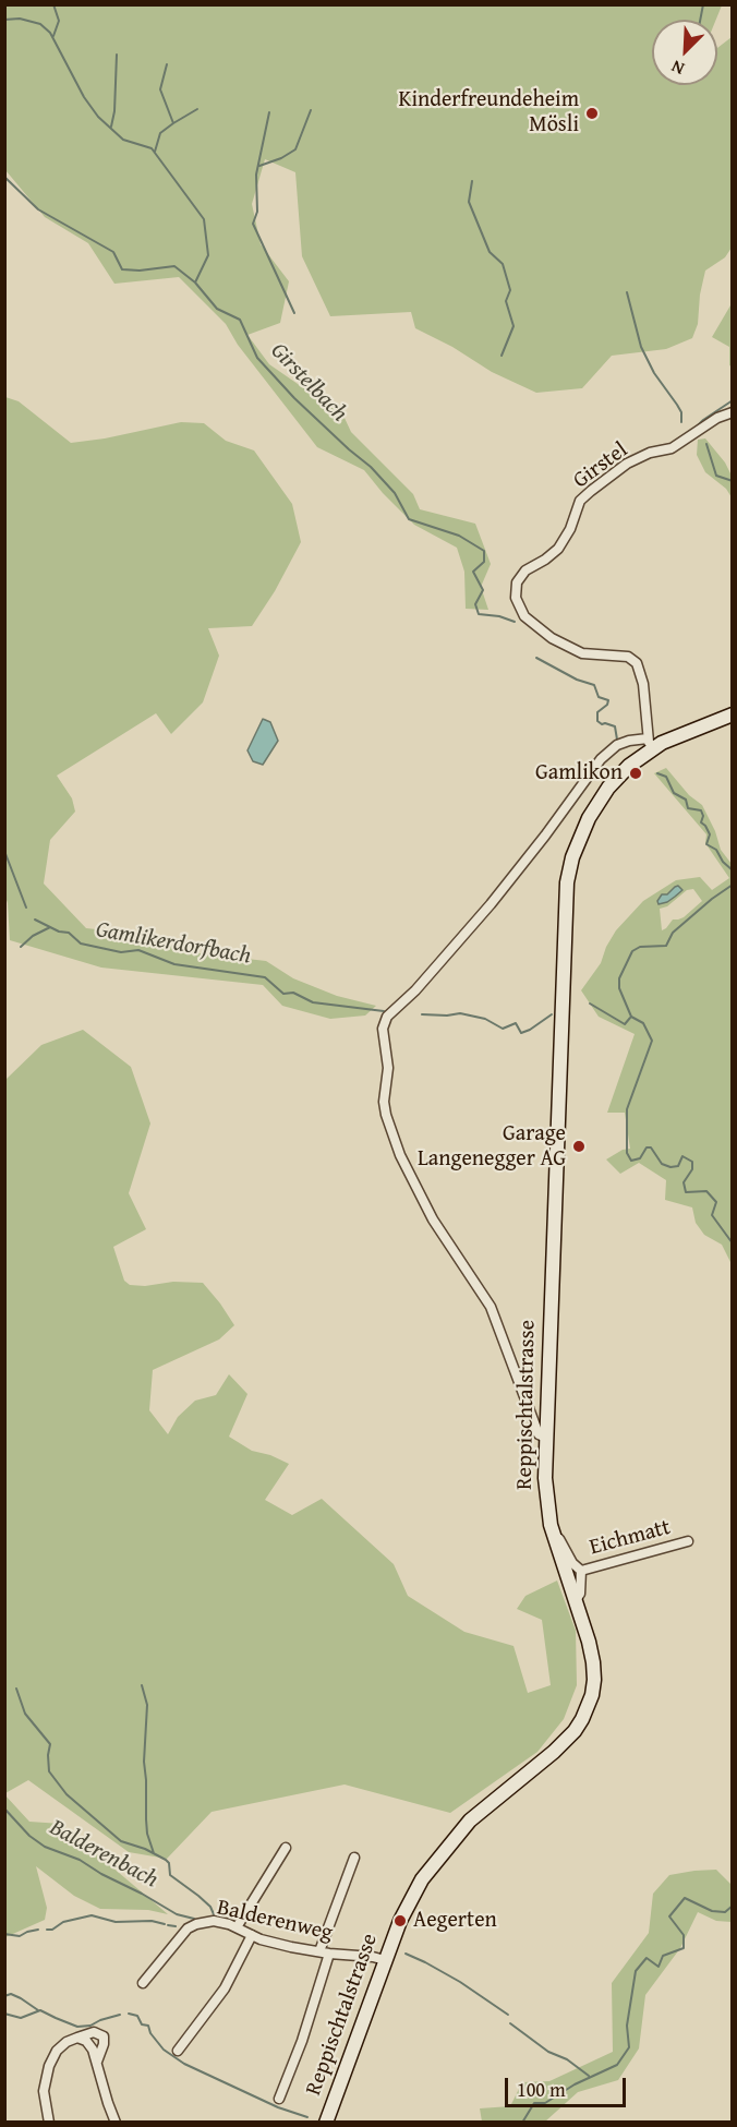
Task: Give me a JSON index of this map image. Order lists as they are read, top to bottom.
{
  "streets": {
    "main road": ["Reppischtalstrasse"],
    "street": ["Girstel", "Eichmatt", "Balderenweg"]
  },
  "crossings": [
    ["Girstel", "Reppischtalstrasse"],
    ["Reppischtalstrasse", "Eichmatt"],
    ["Reppischtalstrasse", "Balderenweg"]
  ],
  "water": ["Girstelbach", "Gamlikerdorfbach", "Balderenbach"],
  "places": [
    "Kinderfreundeheim Mösli",
    "Gamlikon",
    "Garage Langenegger AG",
    "Aegerten"
  ],
  "scale_bar": "100 m",
  "north": "bottom left"
}
